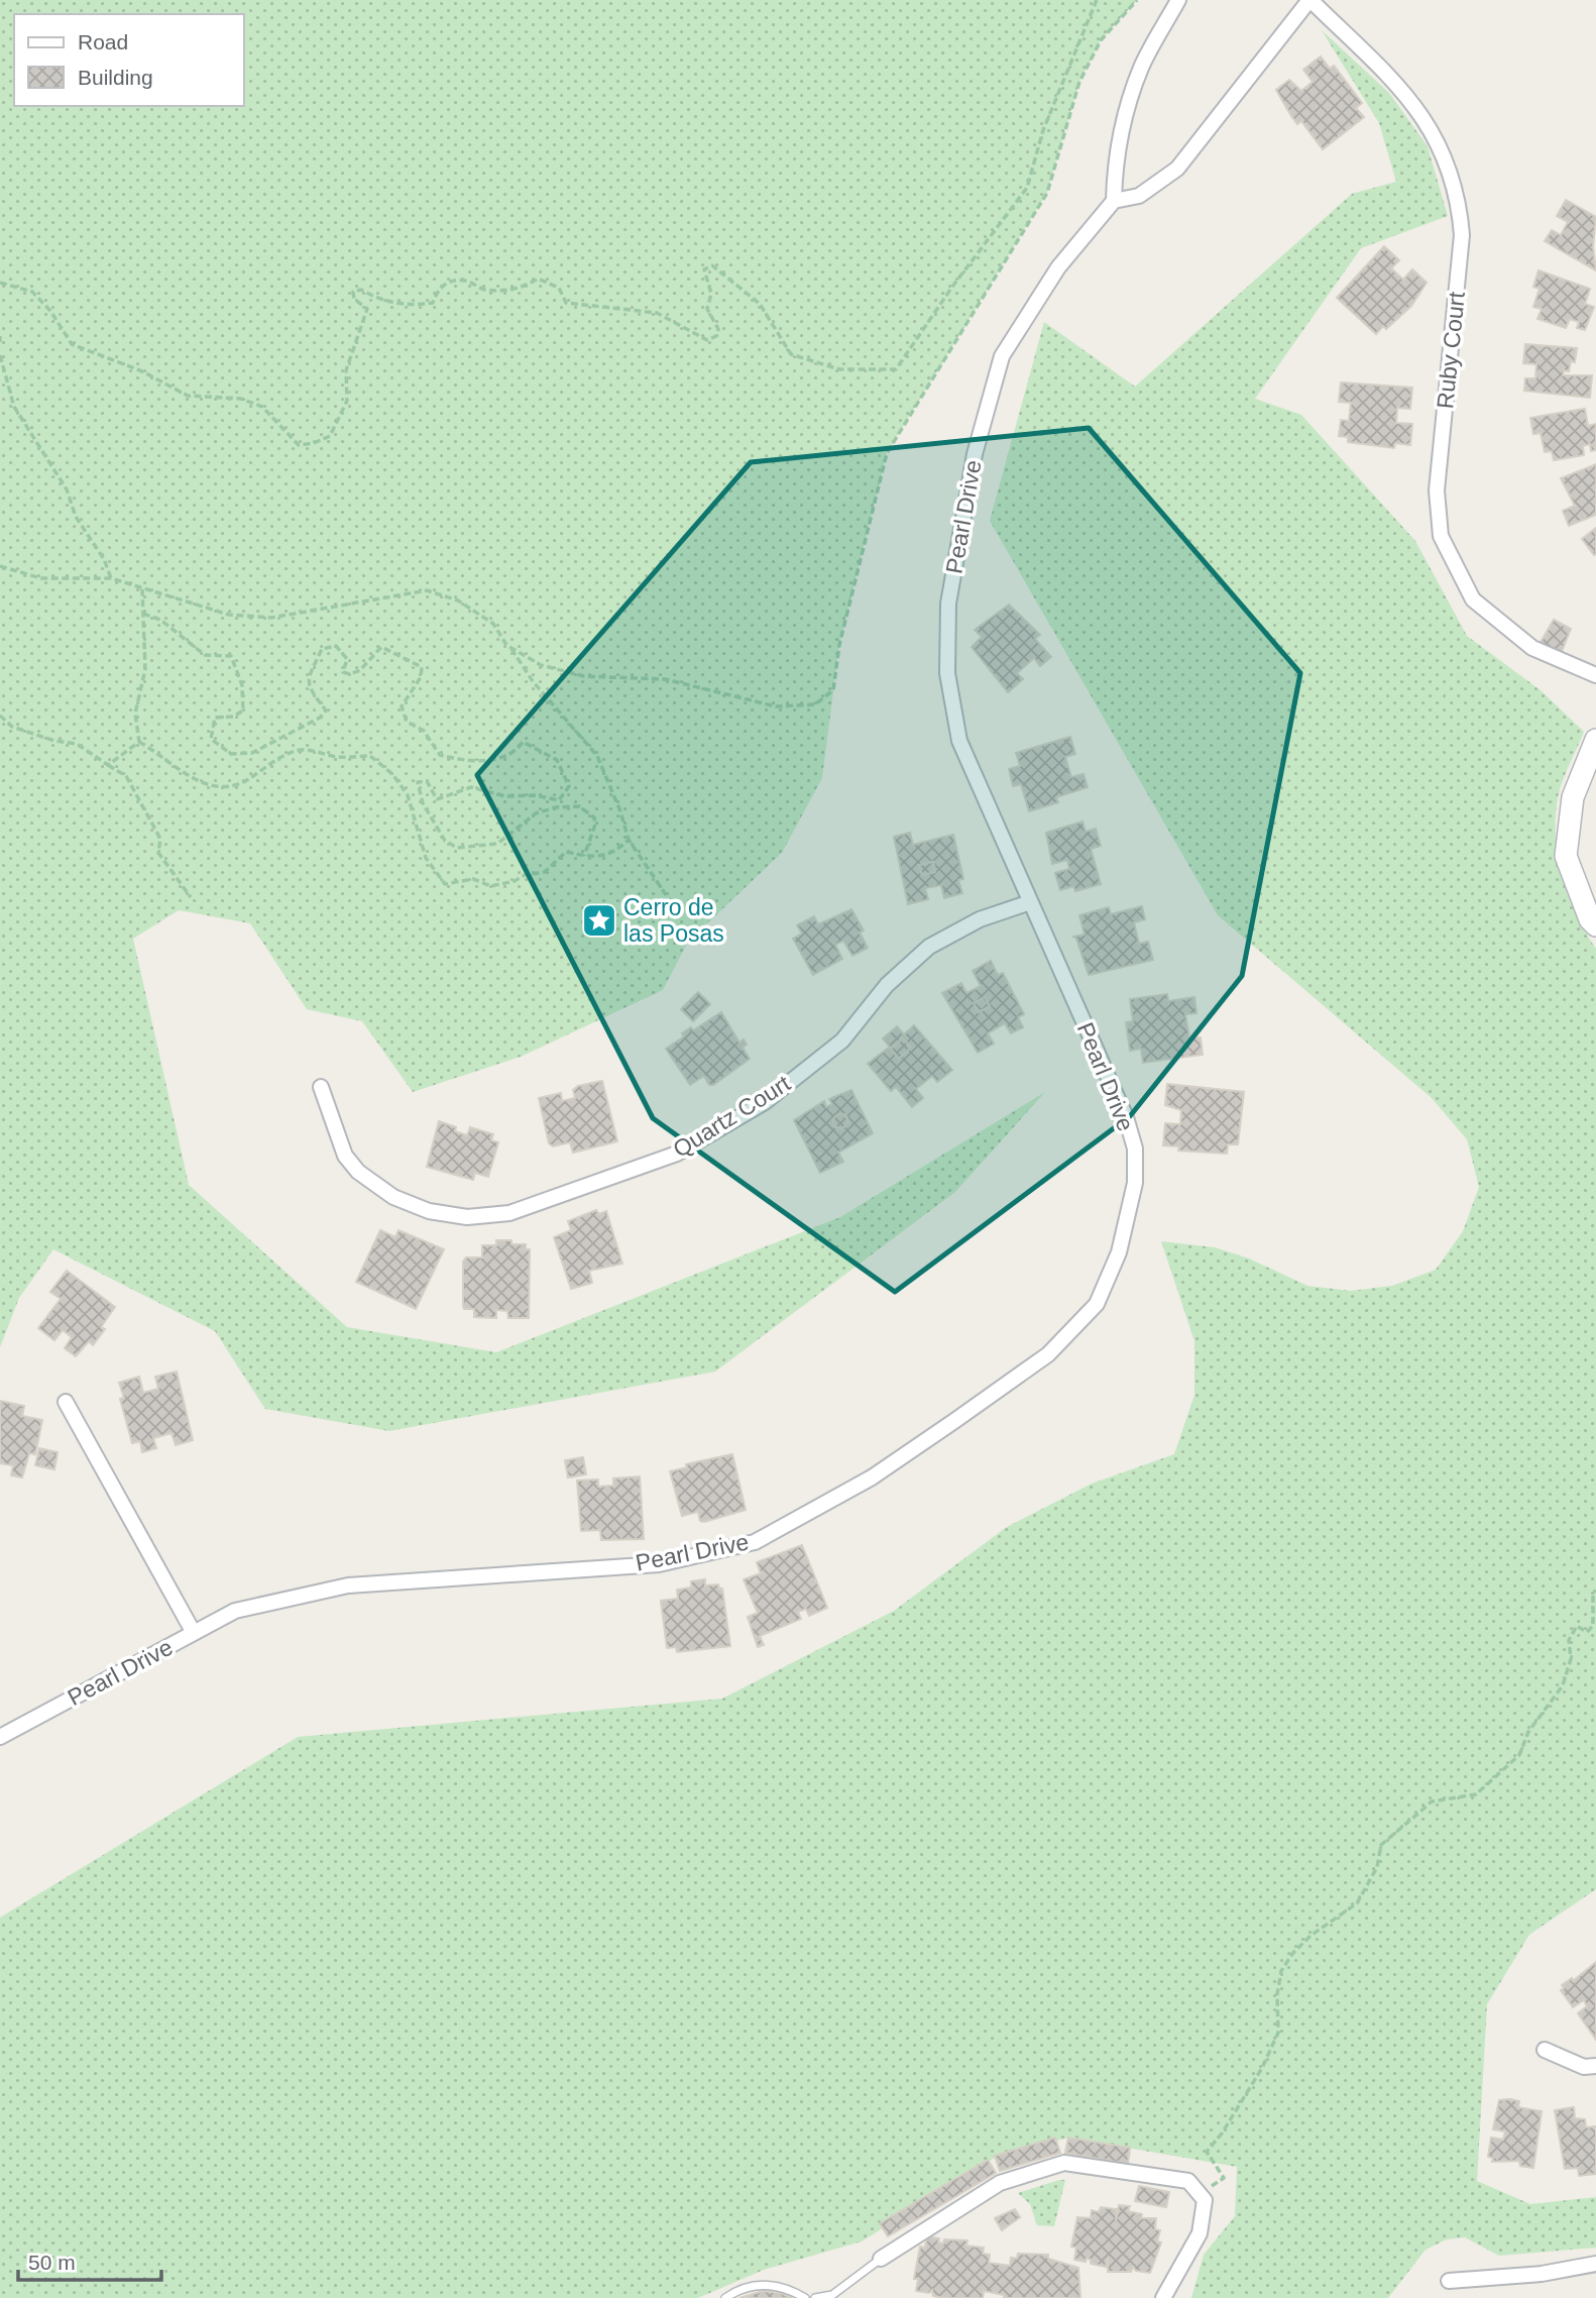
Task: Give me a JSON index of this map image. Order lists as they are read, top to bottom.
{
  "streets": {
    "street": ["Ruby Court", "Pearl Drive", "Quartz Court"]
  },
  "crossings": [
    ["Pearl Drive", "Quartz Court"]
  ],
  "places": {
    "place": ["Cerro de las Posas"]
  },
  "legend": ["Road", "Building"],
  "scale_bar": "50 m"
}
